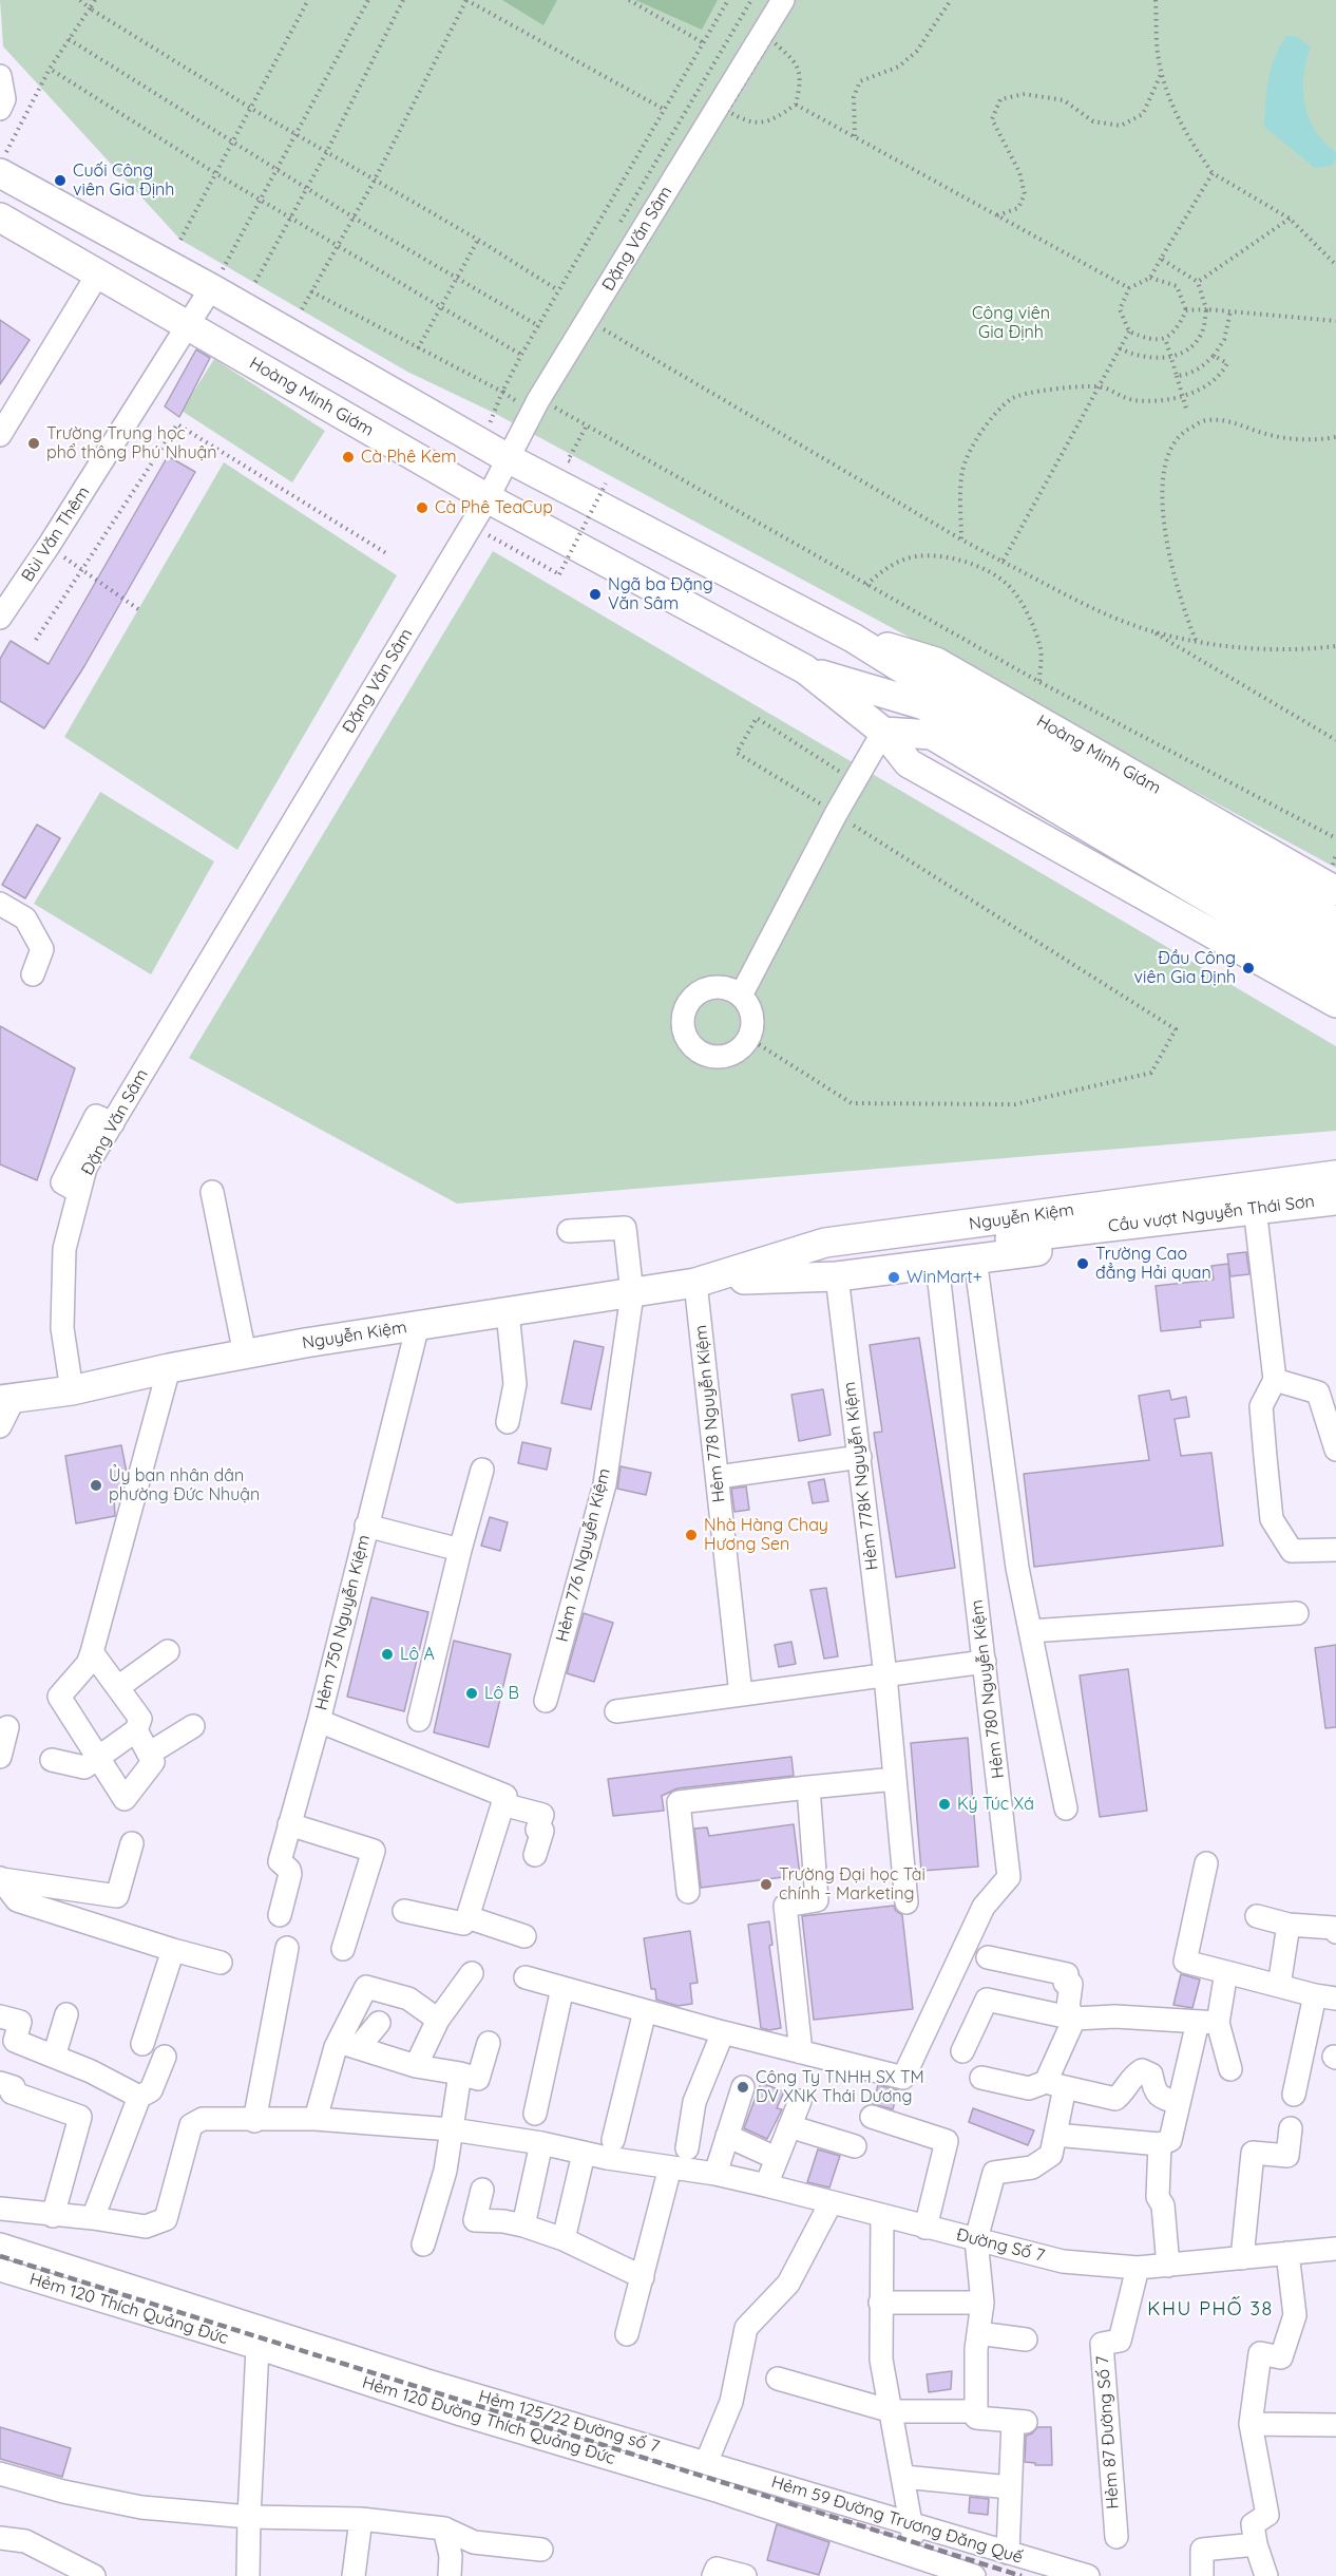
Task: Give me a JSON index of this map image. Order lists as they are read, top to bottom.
{
  "streets": {
    "main road": ["Hoàng Minh Giám", "Cầu vượt Nguyễn Thái Sơn", "Nguyễn Kiệm"],
    "street": [
      "Đặng Văn Sâm",
      "Bùi Văn Thêm",
      "Hẻm 778 Nguyễn Kiệm",
      "Hẻm 778K Nguyễn Kiệm",
      "Hẻm 776 Nguyễn Kiệm",
      "Hẻm 750 Nguyễn Kiệm",
      "Hẻm 780 Nguyễn Kiệm",
      "Đường Số 7",
      "Hẻm 120 Thích Quảng Đức",
      "Hẻm 120 Đường Thích Quảng Đức",
      "Hẻm 125/22 Đường số 7",
      "Hẻm 87 Đường Số 7",
      "Hẻm 59 Đường Trương Đăng Quế"
    ]
  },
  "crossings": [
    ["Đặng Văn Sâm", "Hoàng Minh Giám"],
    ["Đặng Văn Sâm", "Nguyễn Kiệm"],
    ["Hoàng Minh Giám", "Bùi Văn Thêm"],
    ["Cầu vượt Nguyễn Thái Sơn", "Nguyễn Kiệm"],
    ["Cầu vượt Nguyễn Thái Sơn", "Hẻm 778 Nguyễn Kiệm"],
    ["Cầu vượt Nguyễn Thái Sơn", "Hẻm 778K Nguyễn Kiệm"],
    ["Nguyễn Kiệm", "Hẻm 778 Nguyễn Kiệm"],
    ["Nguyễn Kiệm", "Hẻm 778K Nguyễn Kiệm"],
    ["Nguyễn Kiệm", "Hẻm 776 Nguyễn Kiệm"],
    ["Nguyễn Kiệm", "Hẻm 750 Nguyễn Kiệm"],
    ["Nguyễn Kiệm", "Hẻm 780 Nguyễn Kiệm"],
    ["Đường Số 7", "Hẻm 87 Đường Số 7"],
    ["Hẻm 120 Thích Quảng Đức", "Hẻm 120 Đường Thích Quảng Đức"],
    ["Hẻm 120 Đường Thích Quảng Đức", "Hẻm 125/22 Đường số 7"],
    ["Hẻm 125/22 Đường số 7", "Hẻm 59 Đường Trương Đăng Quế"]
  ],
  "districts": ["KHU PHỐ 38"],
  "parks": ["Công viên Gia Định"],
  "places": [
    "Cuối Công viên Gia Định",
    "Trường Trung học phổ thông Phú Nhuận",
    "Cà Phê Kem",
    "Cà Phê TeaCup",
    "Ngã ba Đặng Văn Sâm",
    "Đầu Công viên Gia Định",
    "Trường Cao đẳng Hải quan",
    "WinMart+",
    "Ủy ban nhân dân phường Đức Nhuận",
    "Nhà Hàng Chay Hương Sen",
    "Lô A",
    "Lô B",
    "Ký Túc Xá",
    "Trường Đại học Tài chính - Marketing",
    "Công Ty TNHH SX TM DV XNK Thái Dương"
  ]
}
